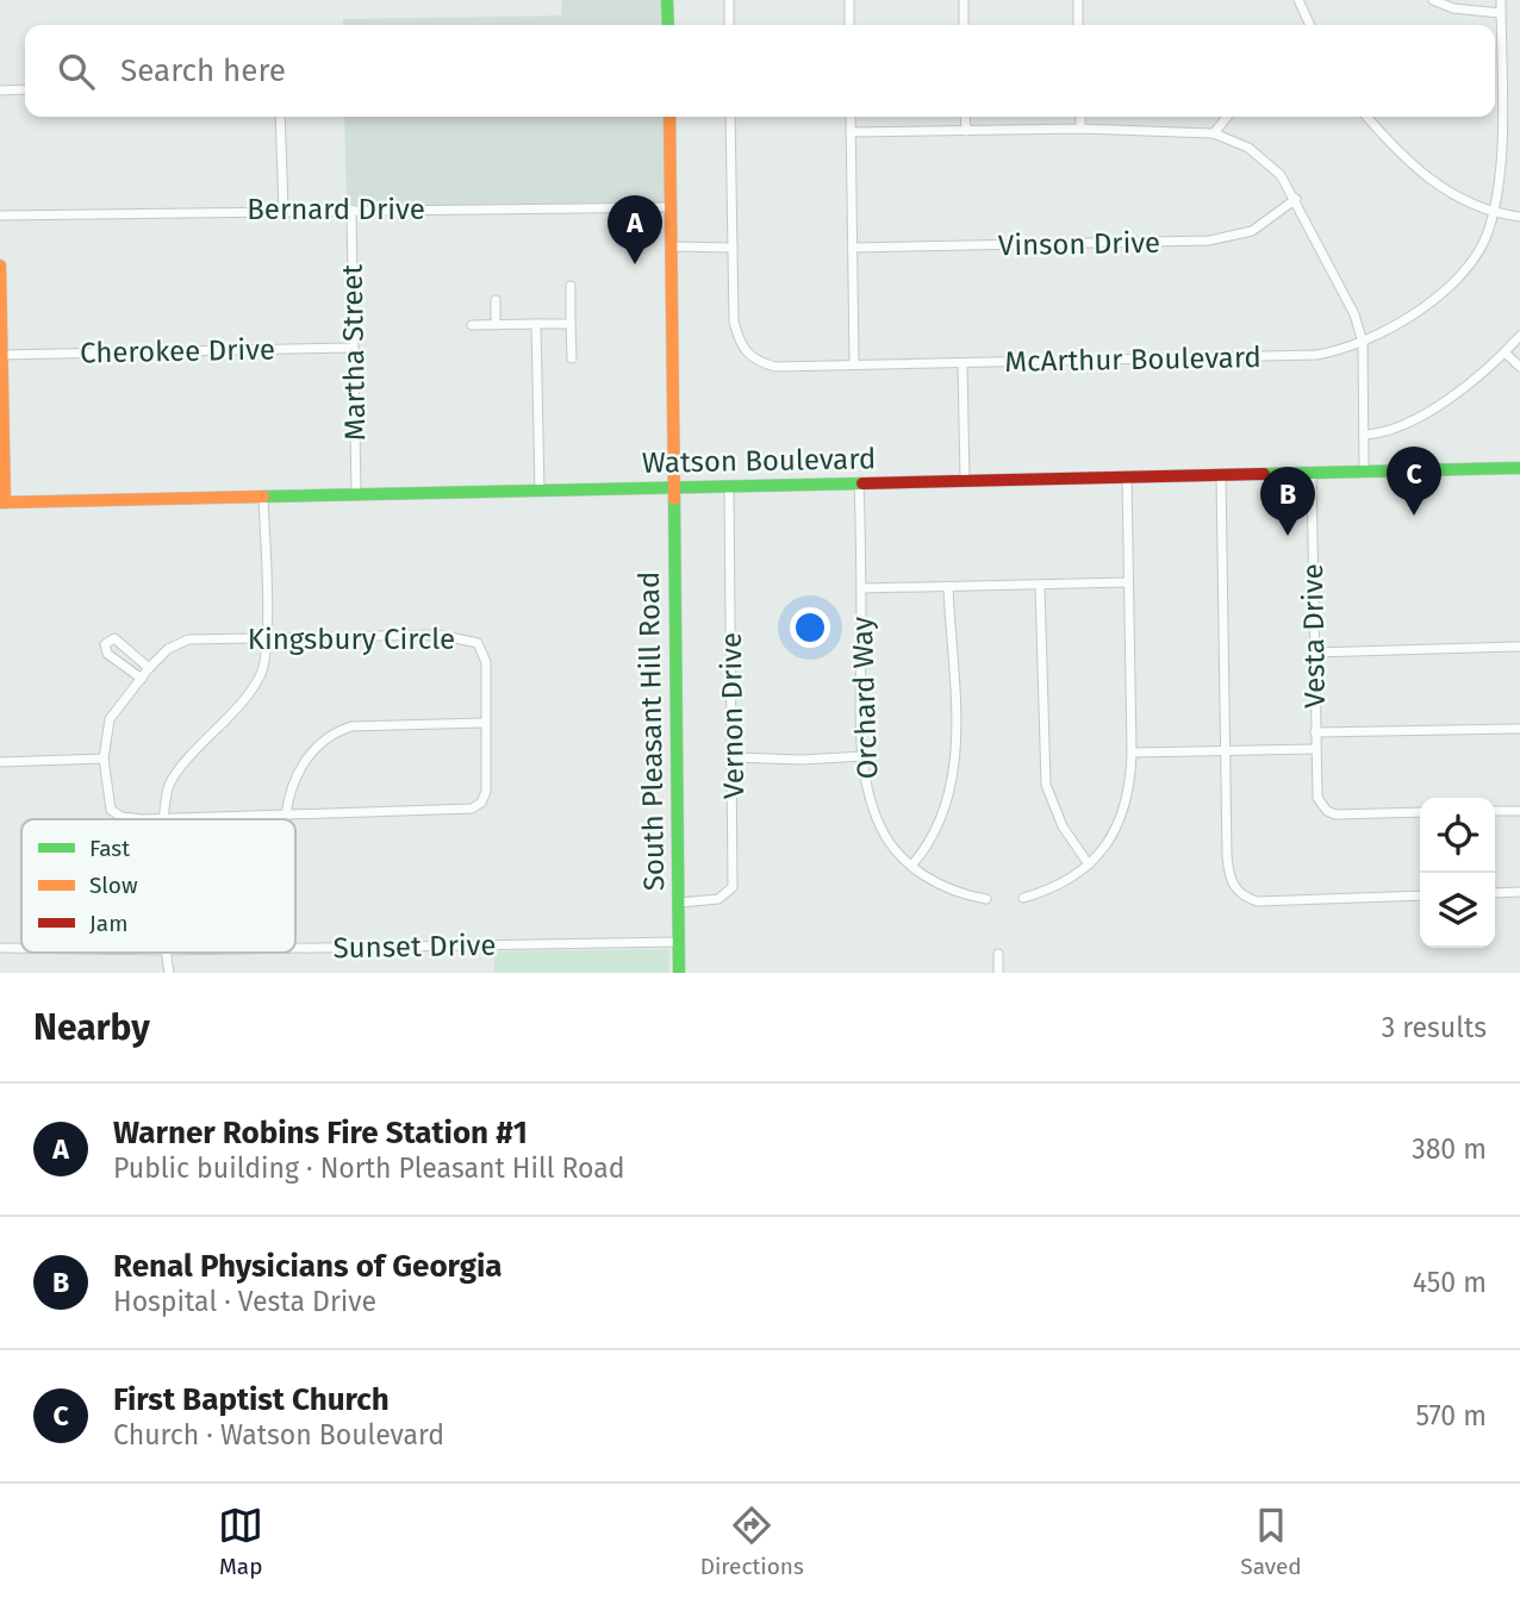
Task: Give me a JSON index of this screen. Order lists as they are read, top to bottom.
{
  "streets": {
    "main road": ["Watson Boulevard", "South Pleasant Hill Road"],
    "street": [
      "Bernard Drive",
      "Vinson Drive",
      "Cherokee Drive",
      "Martha Street",
      "McArthur Boulevard",
      "Vesta Drive",
      "Kingsbury Circle",
      "Orchard Way",
      "Vernon Drive",
      "Sunset Drive"
    ]
  },
  "crossings": [
    ["Bernard Drive", "Martha Street"],
    ["Bernard Drive", "South Pleasant Hill Road"],
    ["Cherokee Drive", "Martha Street"],
    ["Martha Street", "Watson Boulevard"],
    ["Watson Boulevard", "Vesta Drive"],
    ["Watson Boulevard", "Orchard Way"],
    ["Watson Boulevard", "Vernon Drive"],
    ["Watson Boulevard", "South Pleasant Hill Road"],
    ["Vernon Drive", "South Pleasant Hill Road"],
    ["South Pleasant Hill Road", "Sunset Drive"]
  ],
  "legend": ["Fast", "Slow", "Jam"],
  "page": {
    "search": "Search here",
    "pins": ["A", "C", "B"],
    "heading": ["Nearby", "3 results"],
    "list": [
      {
        "mark": "A",
        "name": "Warner Robins Fire Station #1",
        "note": "Public building · North Pleasant Hill Road",
        "value": "380 m"
      },
      {
        "mark": "B",
        "name": "Renal Physicians of Georgia",
        "note": "Hospital · Vesta Drive",
        "value": "450 m"
      },
      {
        "mark": "C",
        "name": "First Baptist Church",
        "note": "Church · Watson Boulevard",
        "value": "570 m"
      }
    ],
    "nav": ["Map", "Directions", "Saved"]
  }
}
